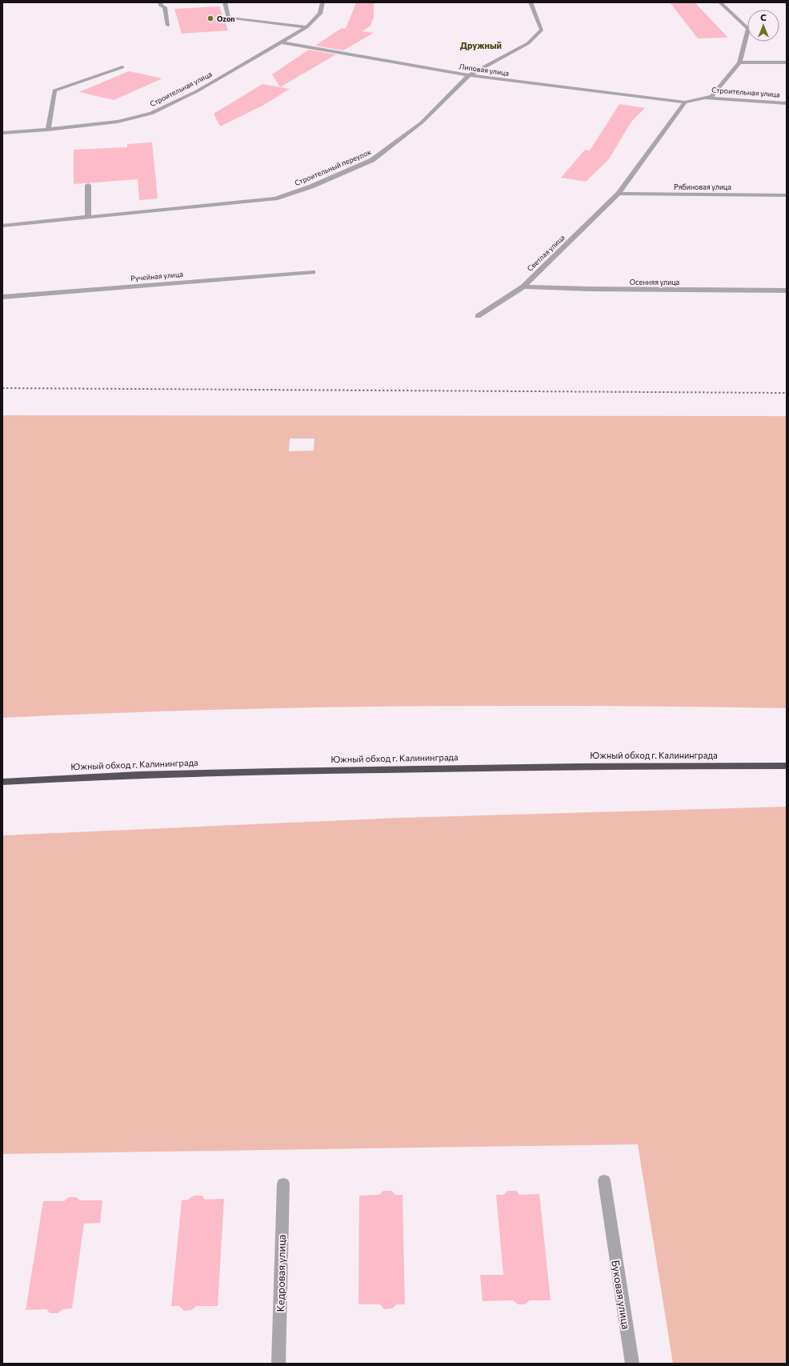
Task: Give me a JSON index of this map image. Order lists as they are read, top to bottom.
{
  "streets": {
    "highway": ["Южный обход г. Калининграда"],
    "street": [
      "Липовая улица",
      "Строительная улица",
      "Строительный переулок",
      "Рябиновая улица",
      "Светлая улица",
      "Ручейная улица",
      "Осенняя улица",
      "Кедровая улица",
      "Буковая улица"
    ]
  },
  "crossings": [
    ["Липовая улица", "Строительная улица"],
    ["Липовая улица", "Строительный переулок"],
    ["Липовая улица", "Светлая улица"],
    ["Строительная улица", "Светлая улица"],
    ["Рябиновая улица", "Светлая улица"],
    ["Светлая улица", "Осенняя улица"]
  ],
  "districts": ["Дружный"],
  "places": ["Ozon"],
  "north": "top"
}
